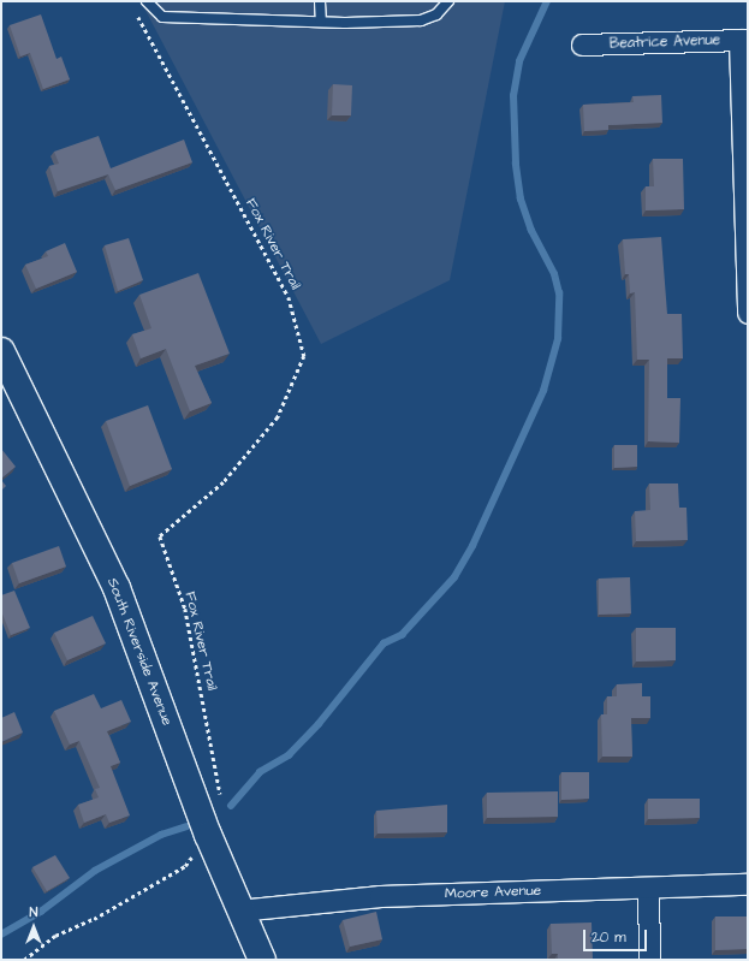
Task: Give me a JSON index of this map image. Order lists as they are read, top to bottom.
{
  "streets": {
    "main road": ["South Riverside Avenue"],
    "street": ["Beatrice Avenue", "Moore Avenue"],
    "path": ["Fox River Trail"]
  },
  "crossings": [
    ["South Riverside Avenue", "Moore Avenue"]
  ],
  "scale_bar": "20 m",
  "north": "top"
}
